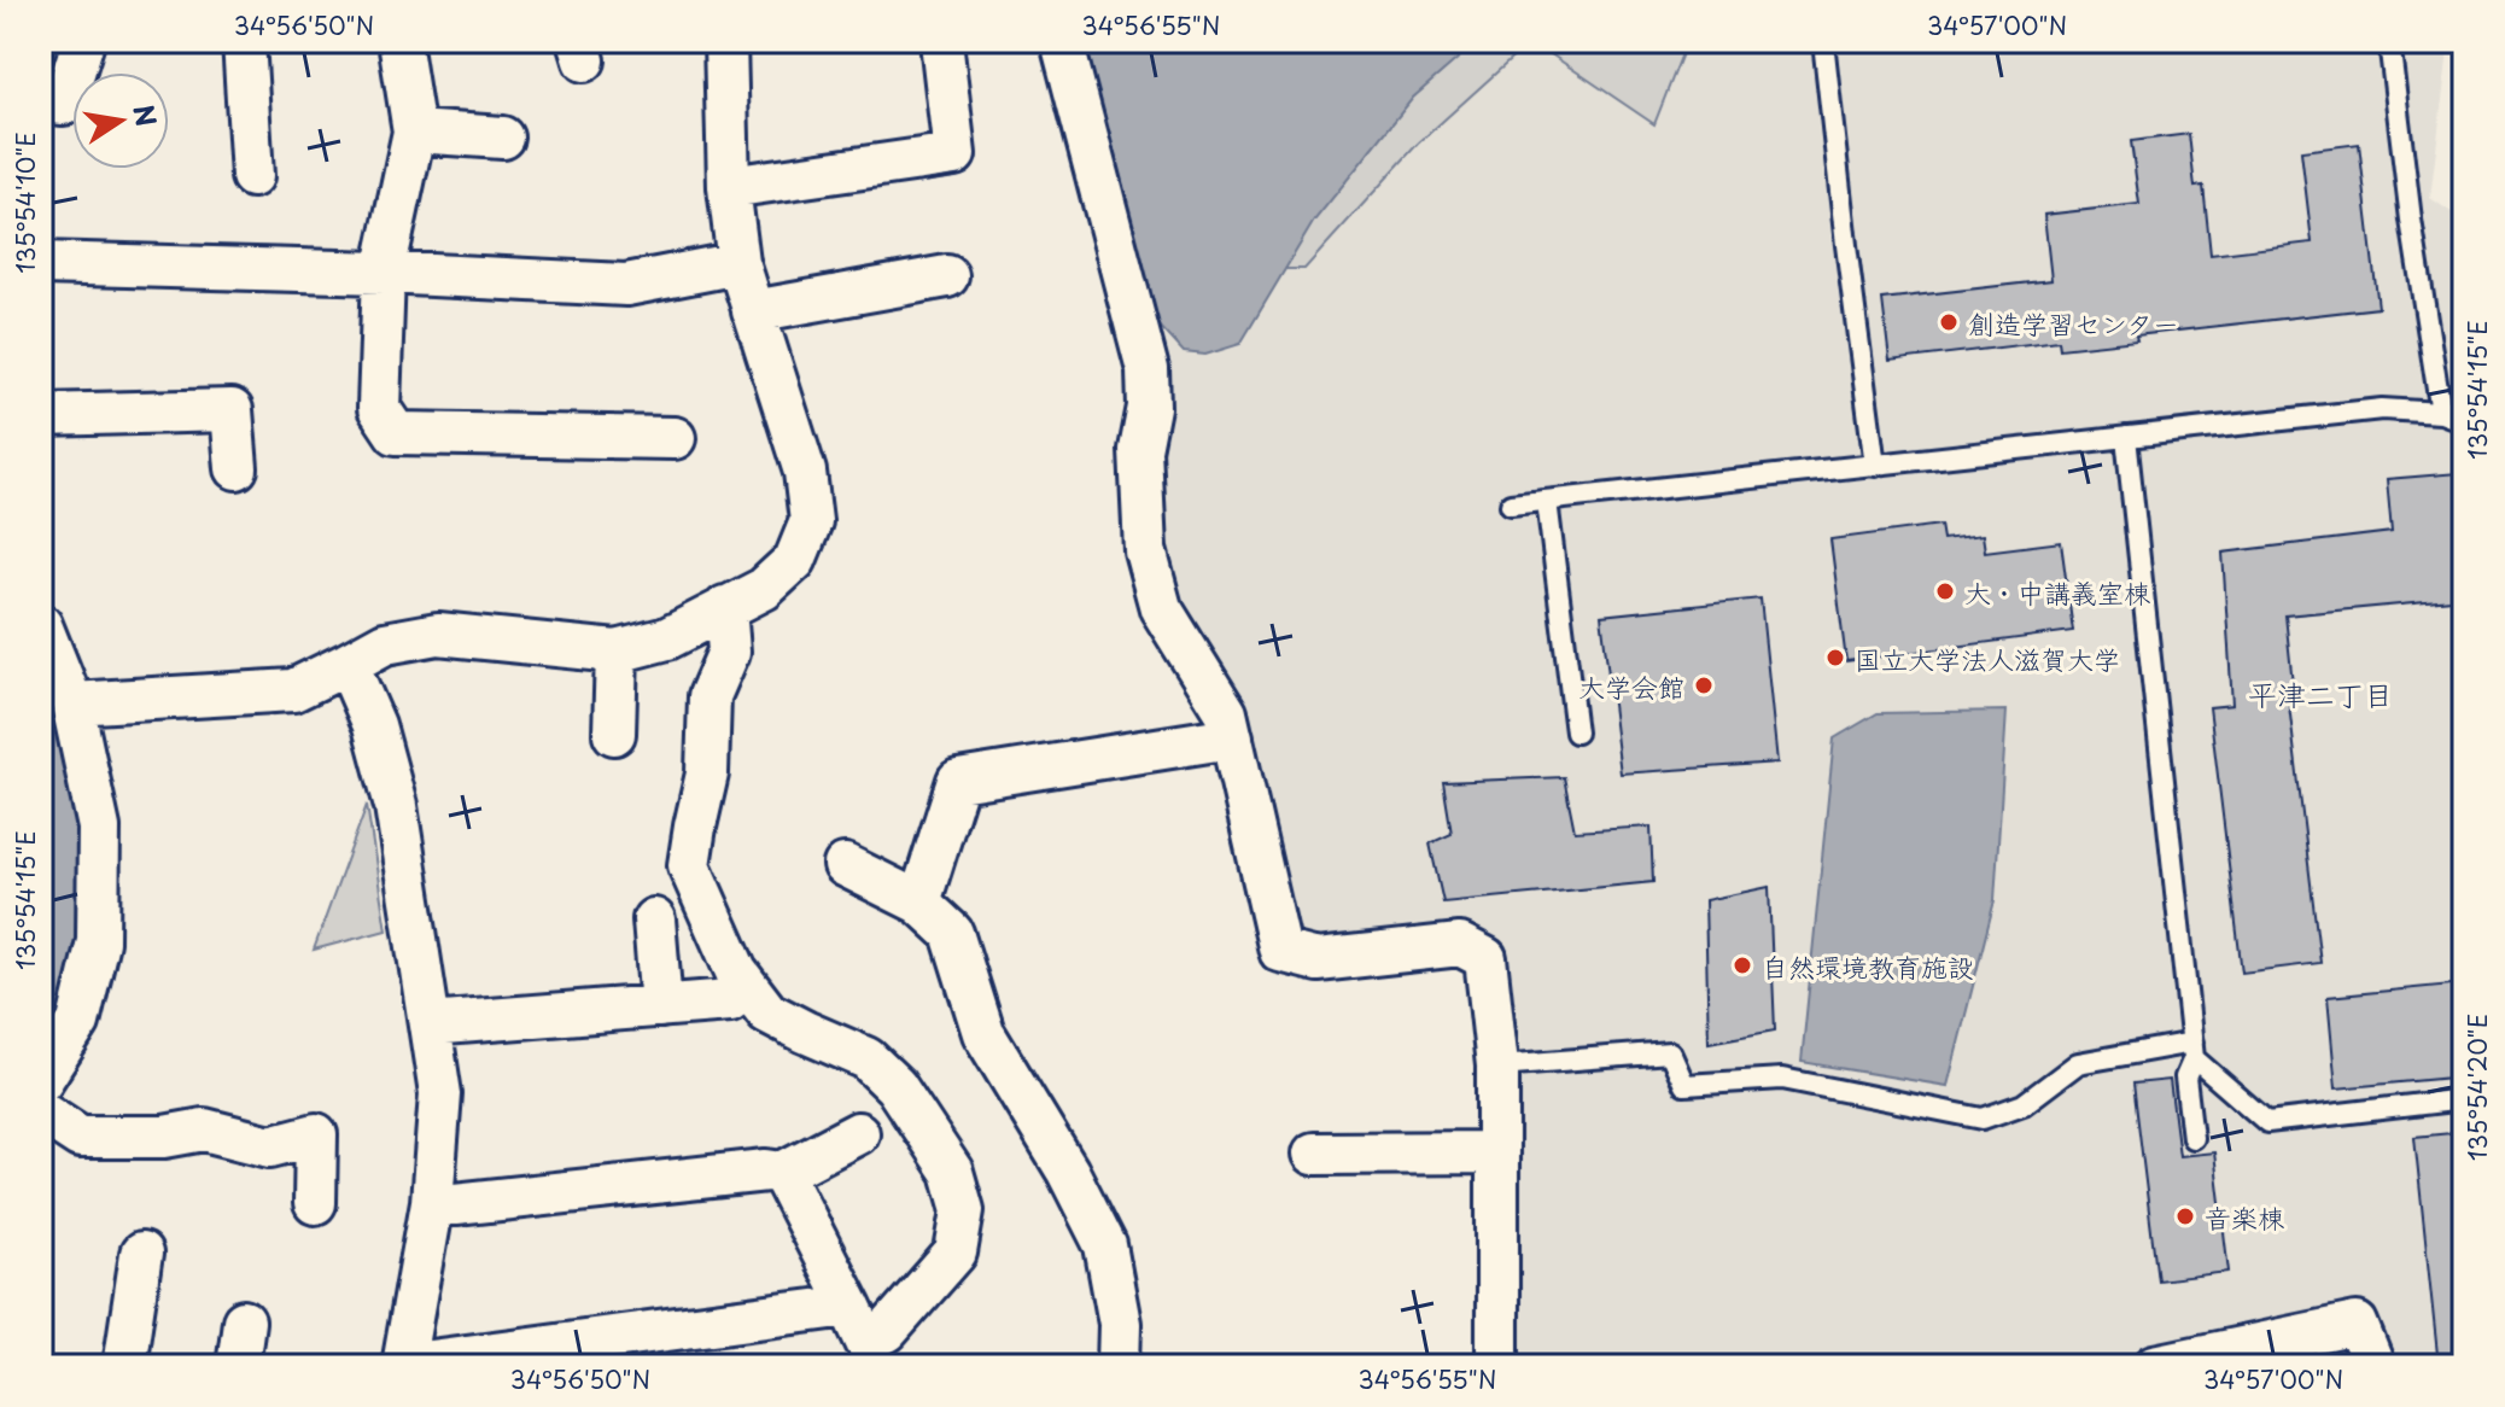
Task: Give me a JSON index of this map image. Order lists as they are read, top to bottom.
{
  "districts": ["平津二丁目"],
  "places": [
    "創造学習センター",
    "大・中講義室棟",
    "国立大学法人滋賀大学",
    "大学会館",
    "自然環境教育施設",
    "音楽棟"
  ],
  "north": "right",
  "coordinates": [
    "34°56'50\"N",
    "34°56'55\"N",
    "34°57'00\"N",
    "135°54'10\"E",
    "135°54'15\"E",
    "135°54'20\"E"
  ]
}
